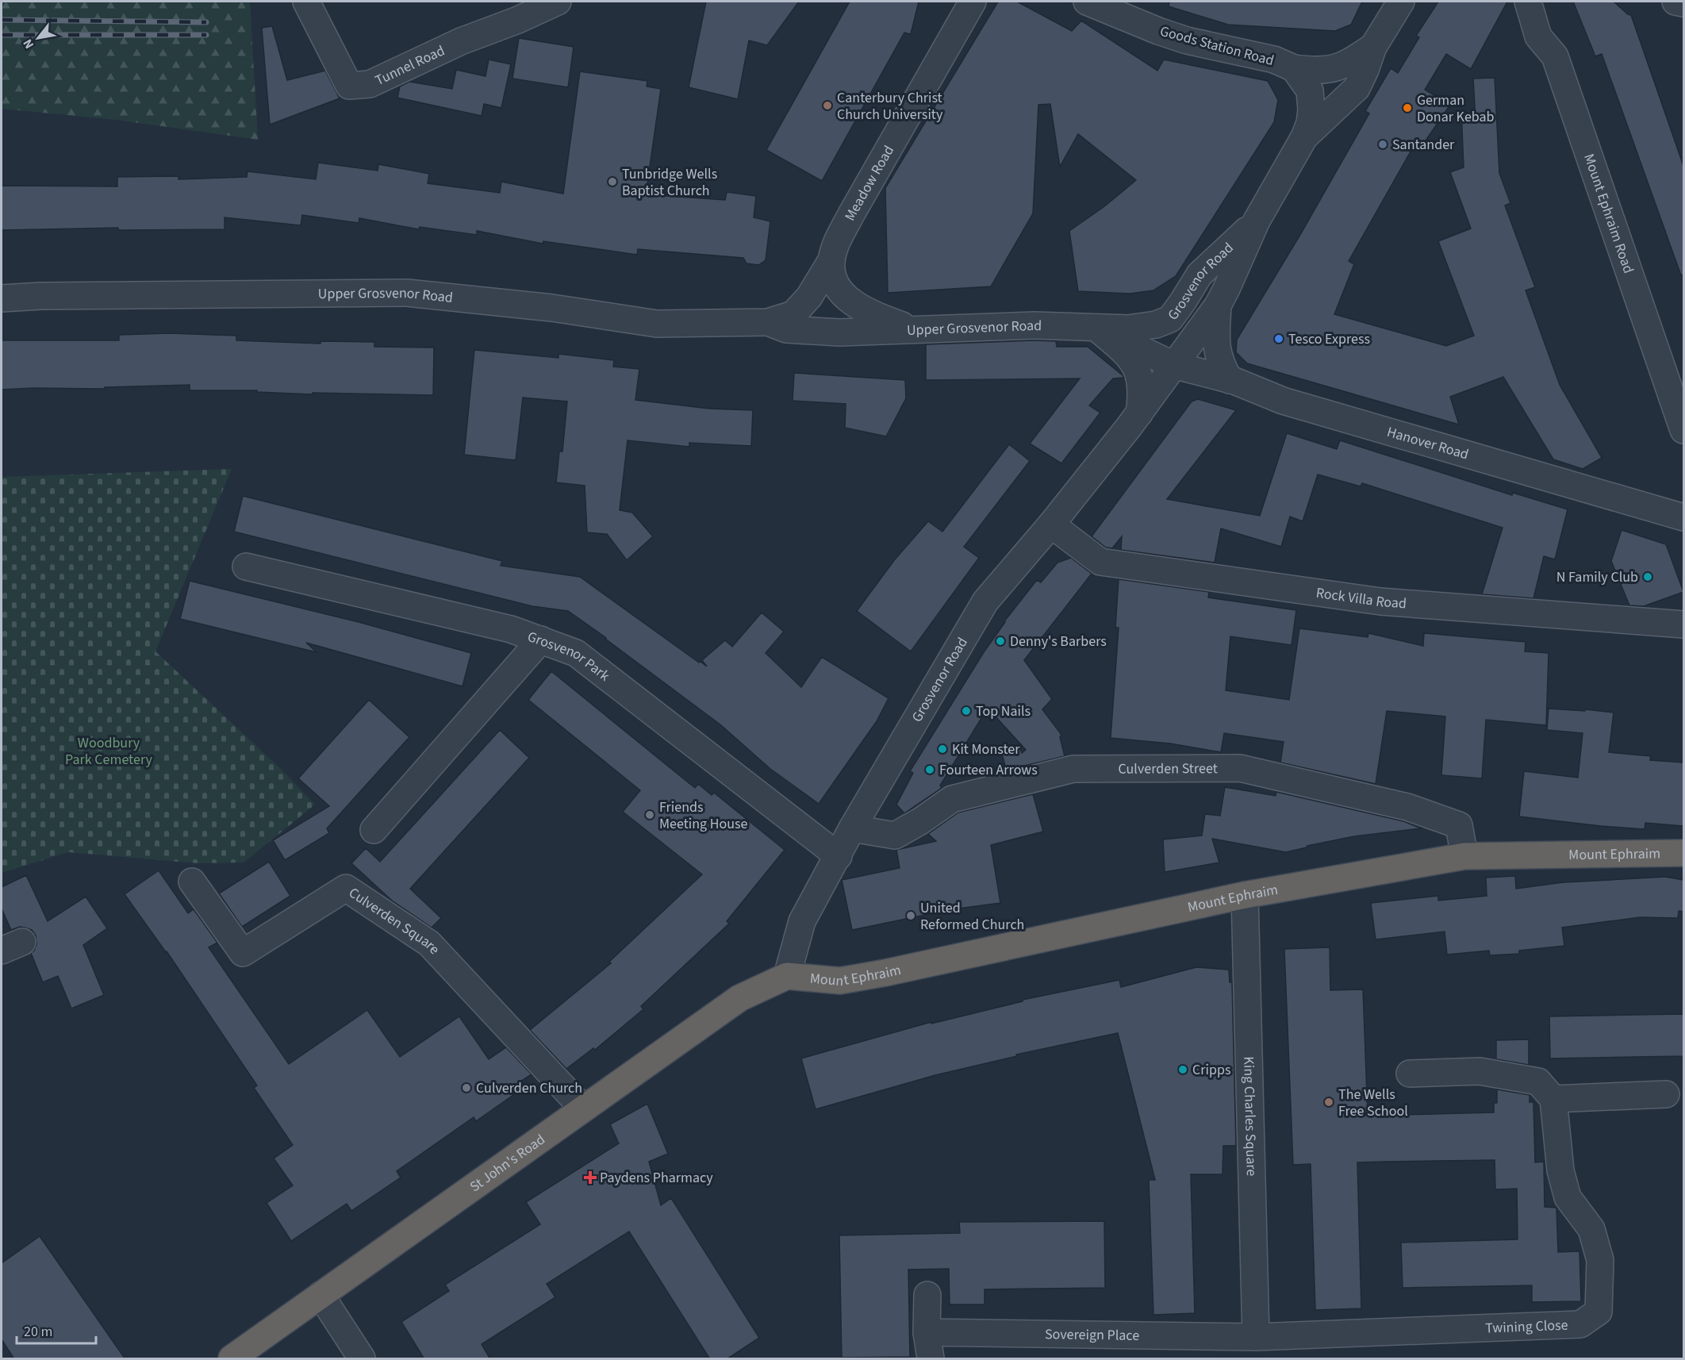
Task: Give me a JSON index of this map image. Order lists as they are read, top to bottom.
{
  "streets": {
    "highway": ["Mount Ephraim", "St John's Road"],
    "street": [
      "Goods Station Road",
      "Tunnel Road",
      "Meadow Road",
      "Mount Ephraim Road",
      "Grosvenor Road",
      "Upper Grosvenor Road",
      "Hanover Road",
      "Rock Villa Road",
      "Grosvenor Park",
      "Culverden Street",
      "Culverden Square",
      "King Charles Square",
      "Twining Close",
      "Sovereign Place"
    ]
  },
  "crossings": [
    ["Goods Station Road", "Grosvenor Road"],
    ["Meadow Road", "Upper Grosvenor Road"],
    ["Grosvenor Road", "Upper Grosvenor Road"],
    ["Grosvenor Road", "Hanover Road"],
    ["Grosvenor Road", "Rock Villa Road"],
    ["Grosvenor Road", "Grosvenor Park"],
    ["Grosvenor Road", "Culverden Street"],
    ["Grosvenor Road", "Mount Ephraim"],
    ["Grosvenor Road", "St John's Road"],
    ["Upper Grosvenor Road", "Hanover Road"],
    ["Culverden Street", "Mount Ephraim"],
    ["Mount Ephraim", "King Charles Square"],
    ["Mount Ephraim", "St John's Road"],
    ["Culverden Square", "St John's Road"],
    ["King Charles Square", "Twining Close"],
    ["King Charles Square", "Sovereign Place"],
    ["Twining Close", "Sovereign Place"]
  ],
  "parks": ["Woodbury Park Cemetery"],
  "places": {
    "other": [
      "Canterbury Christ Church University",
      "German Donar Kebab",
      "Santander",
      "Tunbridge Wells Baptist Church",
      "Tesco Express",
      "N Family Club",
      "Denny's Barbers",
      "Top Nails",
      "Kit Monster",
      "Fourteen Arrows",
      "Friends Meeting House",
      "United Reformed Church",
      "Cripps",
      "Culverden Church",
      "The Wells Free School"
    ],
    "health": ["Paydens Pharmacy"]
  },
  "scale_bar": "20 m",
  "north": "bottom left"
}
